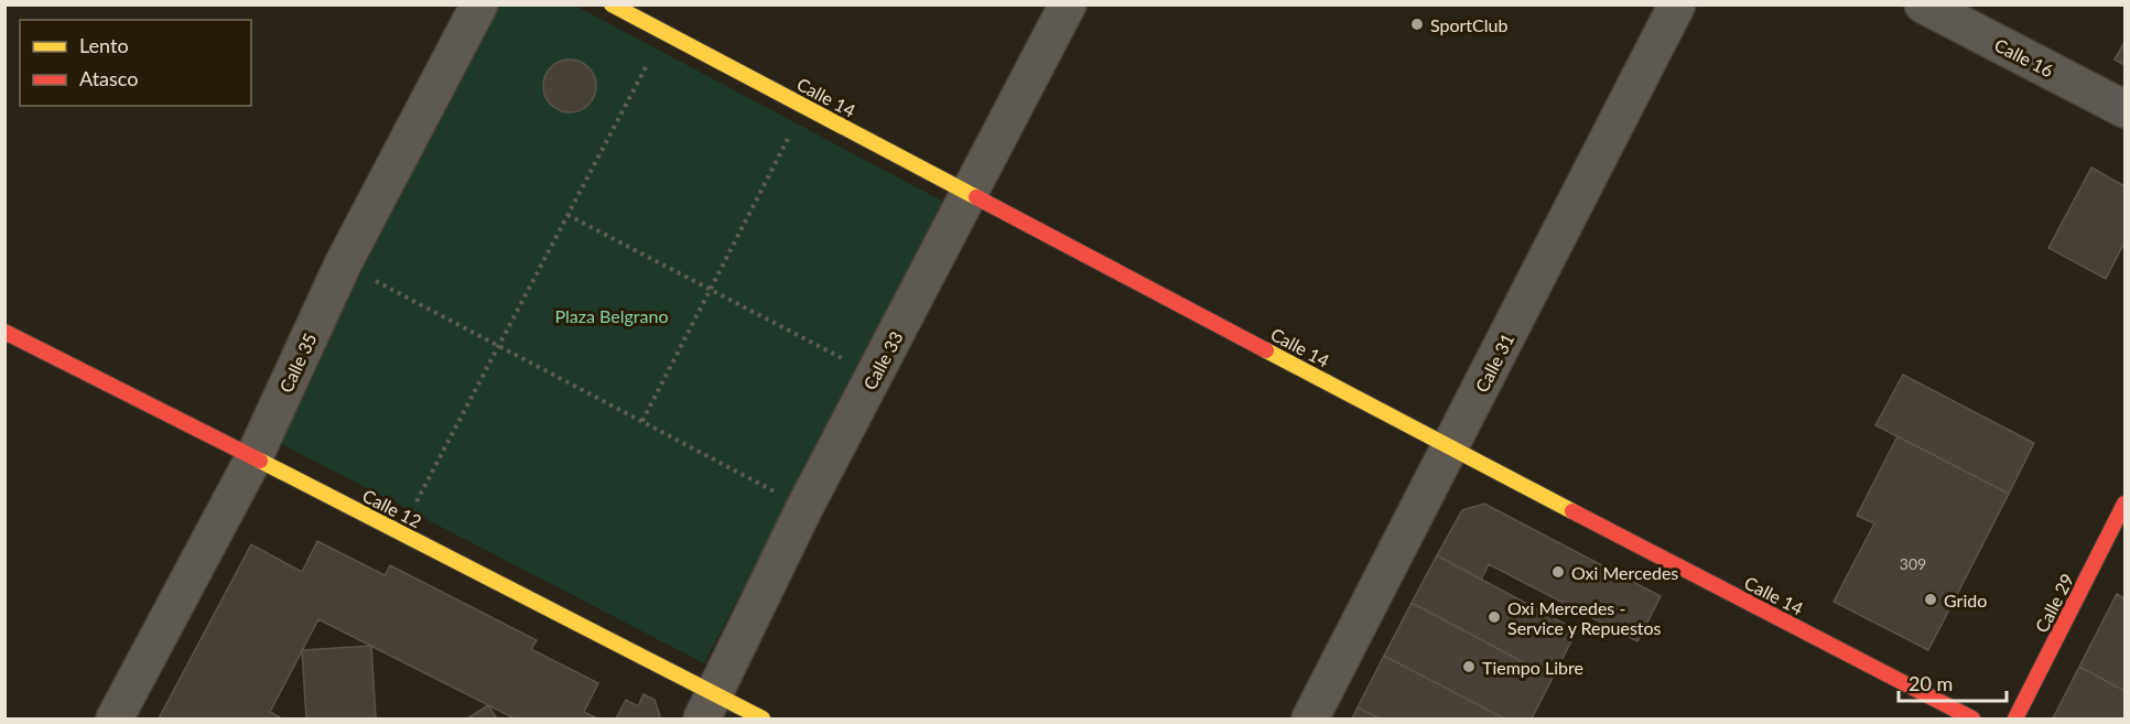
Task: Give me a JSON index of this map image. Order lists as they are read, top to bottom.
{
  "streets": {
    "street": [
      "Calle 16",
      "Calle 14",
      "Calle 33",
      "Calle 35",
      "Calle 31",
      "Calle 12",
      "Calle 29"
    ]
  },
  "crossings": [
    ["Calle 14", "Calle 33"],
    ["Calle 14", "Calle 31"],
    ["Calle 33", "Calle 12"],
    ["Calle 35", "Calle 12"]
  ],
  "parks": ["Plaza Belgrano"],
  "places": [
    "SportClub",
    "Oxi Mercedes",
    "Grido",
    "Oxi Mercedes - Service y Repuestos",
    "Tiempo Libre"
  ],
  "house_numbers": ["309"],
  "legend": ["Lento", "Atasco"],
  "scale_bar": "20 m"
}
